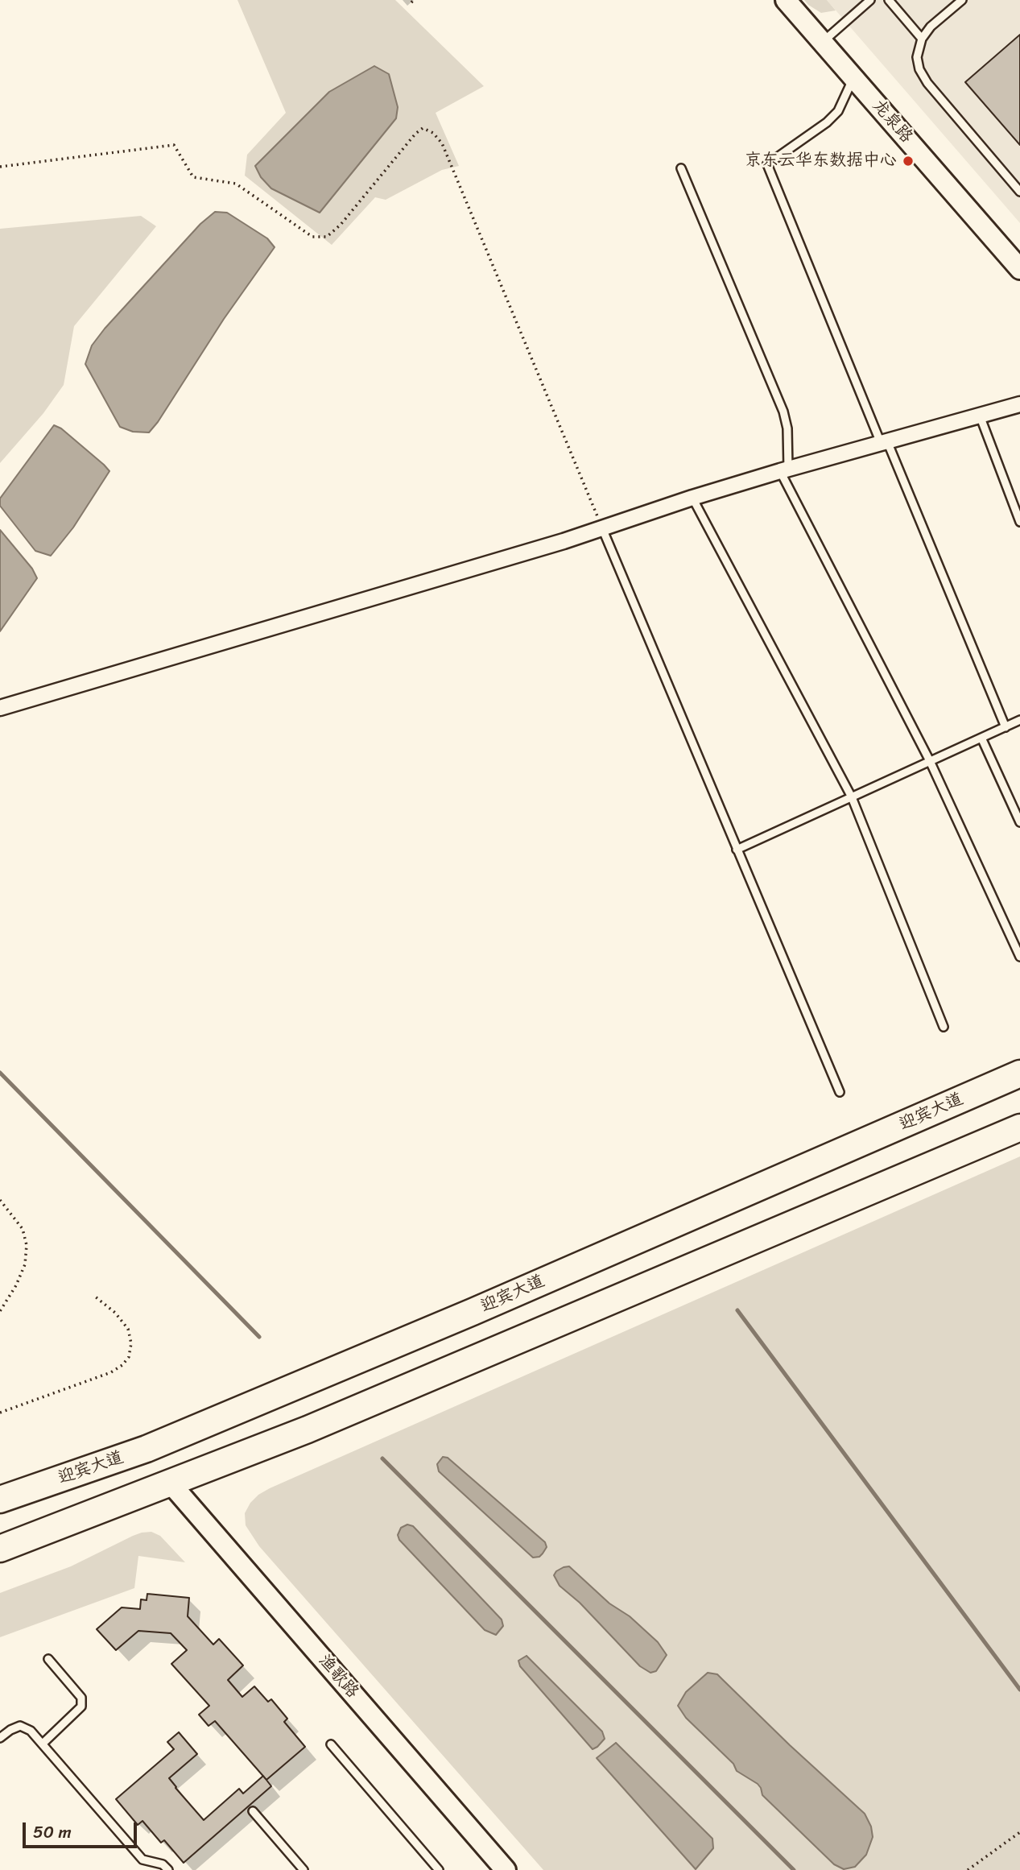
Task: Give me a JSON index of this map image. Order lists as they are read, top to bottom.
{
  "streets": {
    "highway": ["迎宾大道"],
    "street": ["龙泉路", "渔歌路"]
  },
  "places": ["京东云华东数据中心"],
  "scale_bar": "50 m"
}
